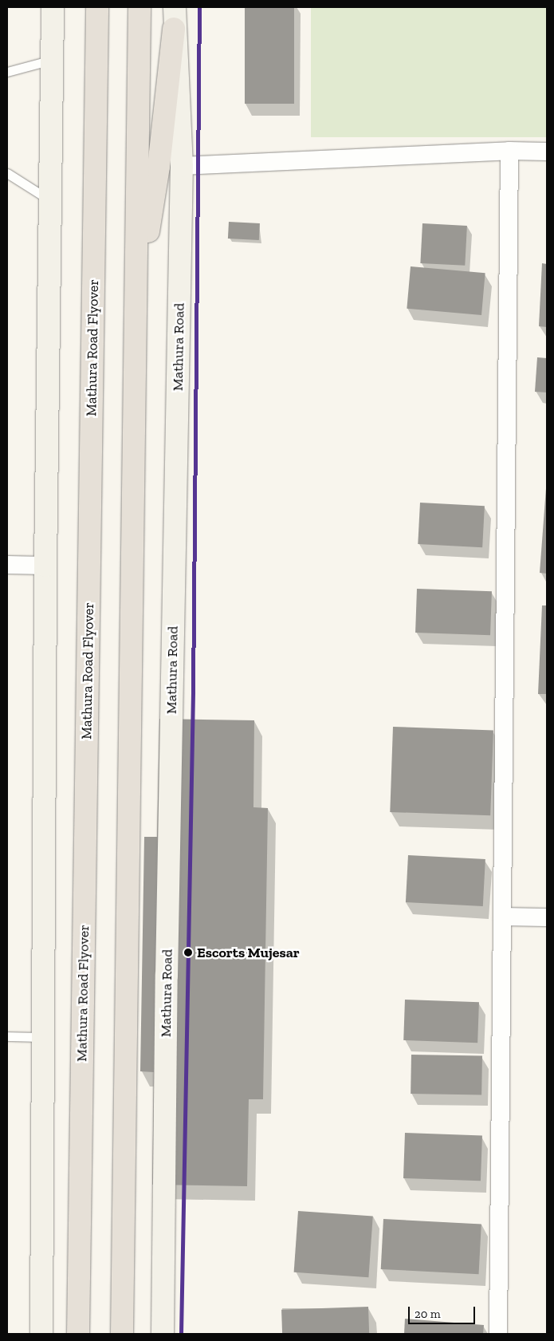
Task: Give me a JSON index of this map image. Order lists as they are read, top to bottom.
{
  "streets": {
    "highway": ["Mathura Road Flyover"],
    "main road": ["Mathura Road"]
  },
  "places": ["Escorts Mujesar"],
  "scale_bar": "20 m"
}
